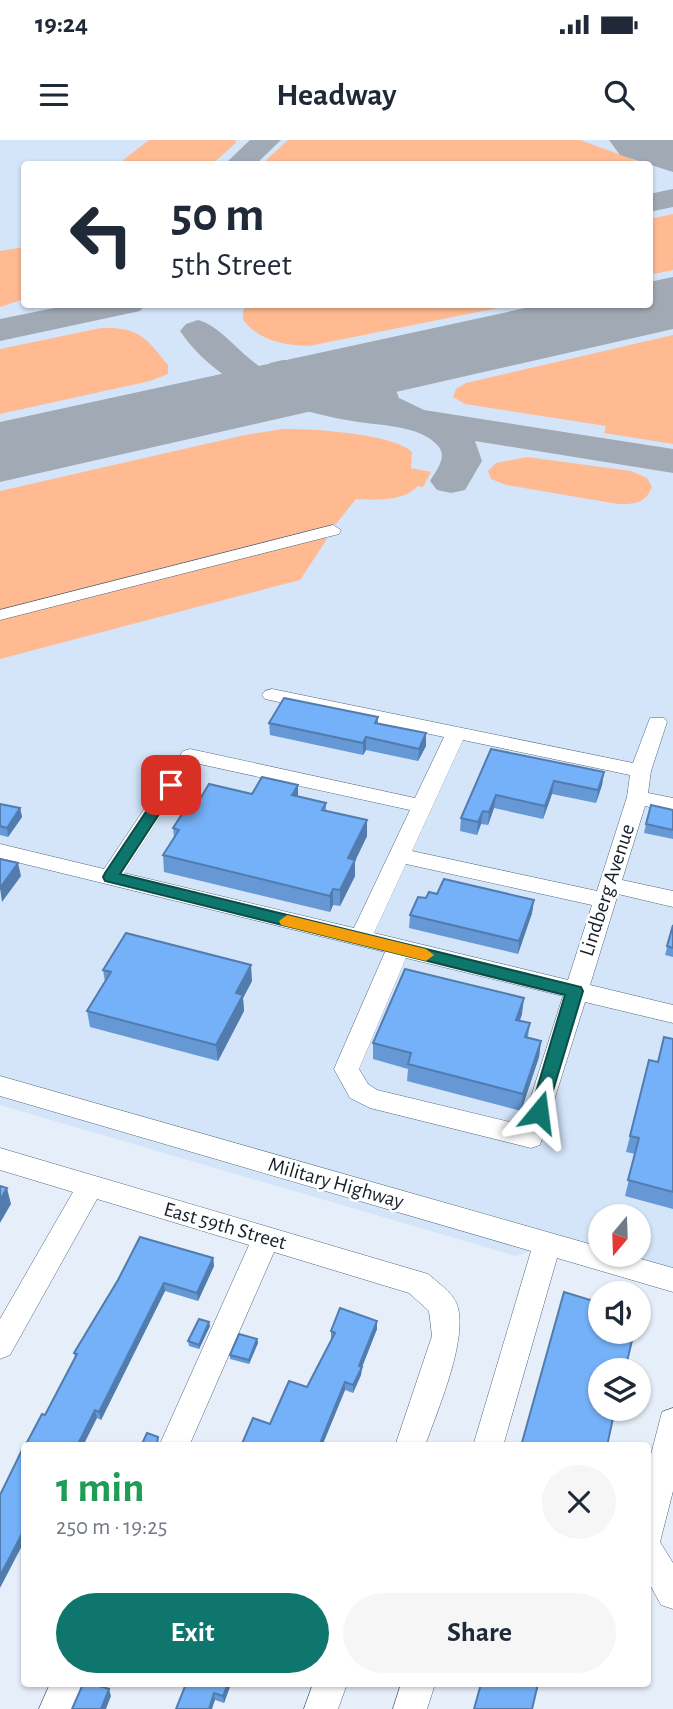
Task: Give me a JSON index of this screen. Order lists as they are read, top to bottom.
{
  "streets": {
    "street": ["Lindberg Avenue", "Military Highway", "East 59th Street"]
  },
  "north": "bottom",
  "page": {
    "status": "19:24",
    "header": "Headway",
    "turn": ["50 m", "5th Street"],
    "heading": ["1 min", "250 m · 19:25"],
    "buttons": ["Exit", "Share"]
  }
}
